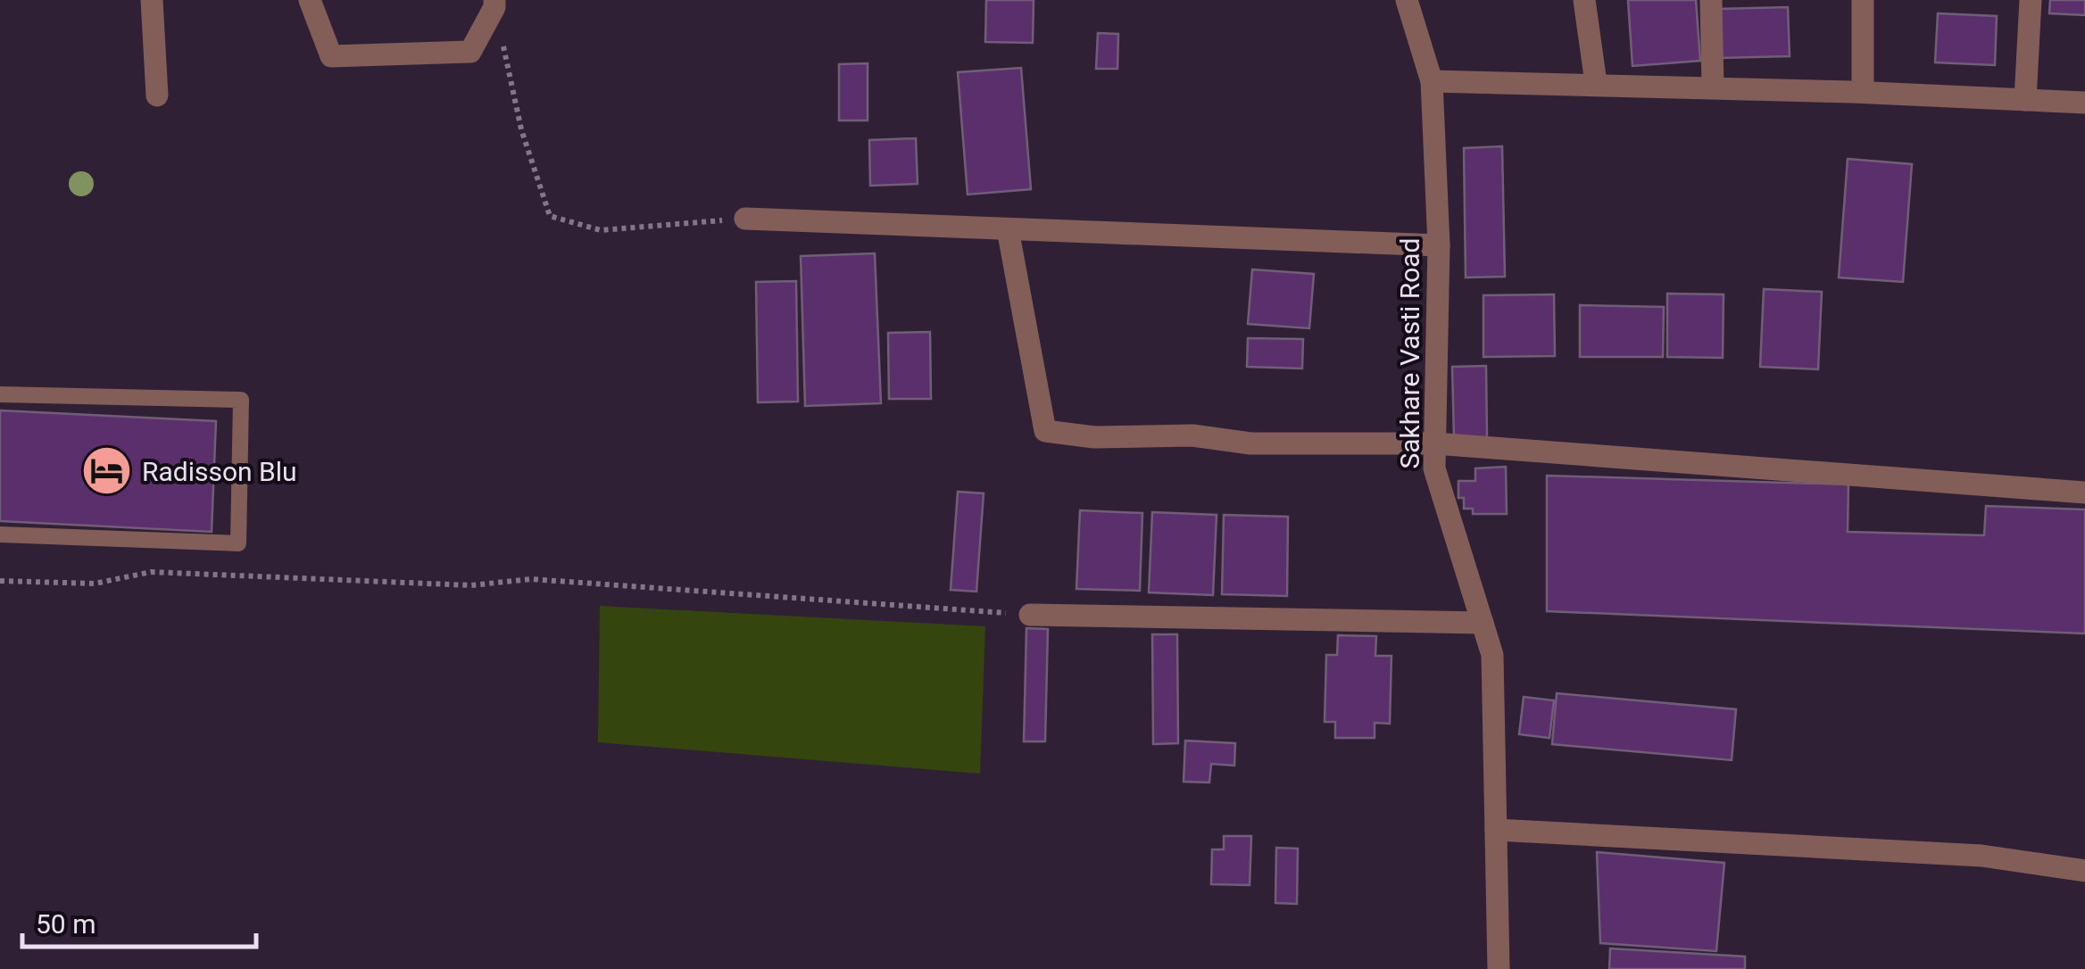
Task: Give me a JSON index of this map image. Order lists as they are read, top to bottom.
{
  "streets": {
    "street": ["Sakhare Vasti Road"]
  },
  "places": {
    "hotel": ["Radisson Blu"]
  },
  "scale_bar": "50 m"
}
